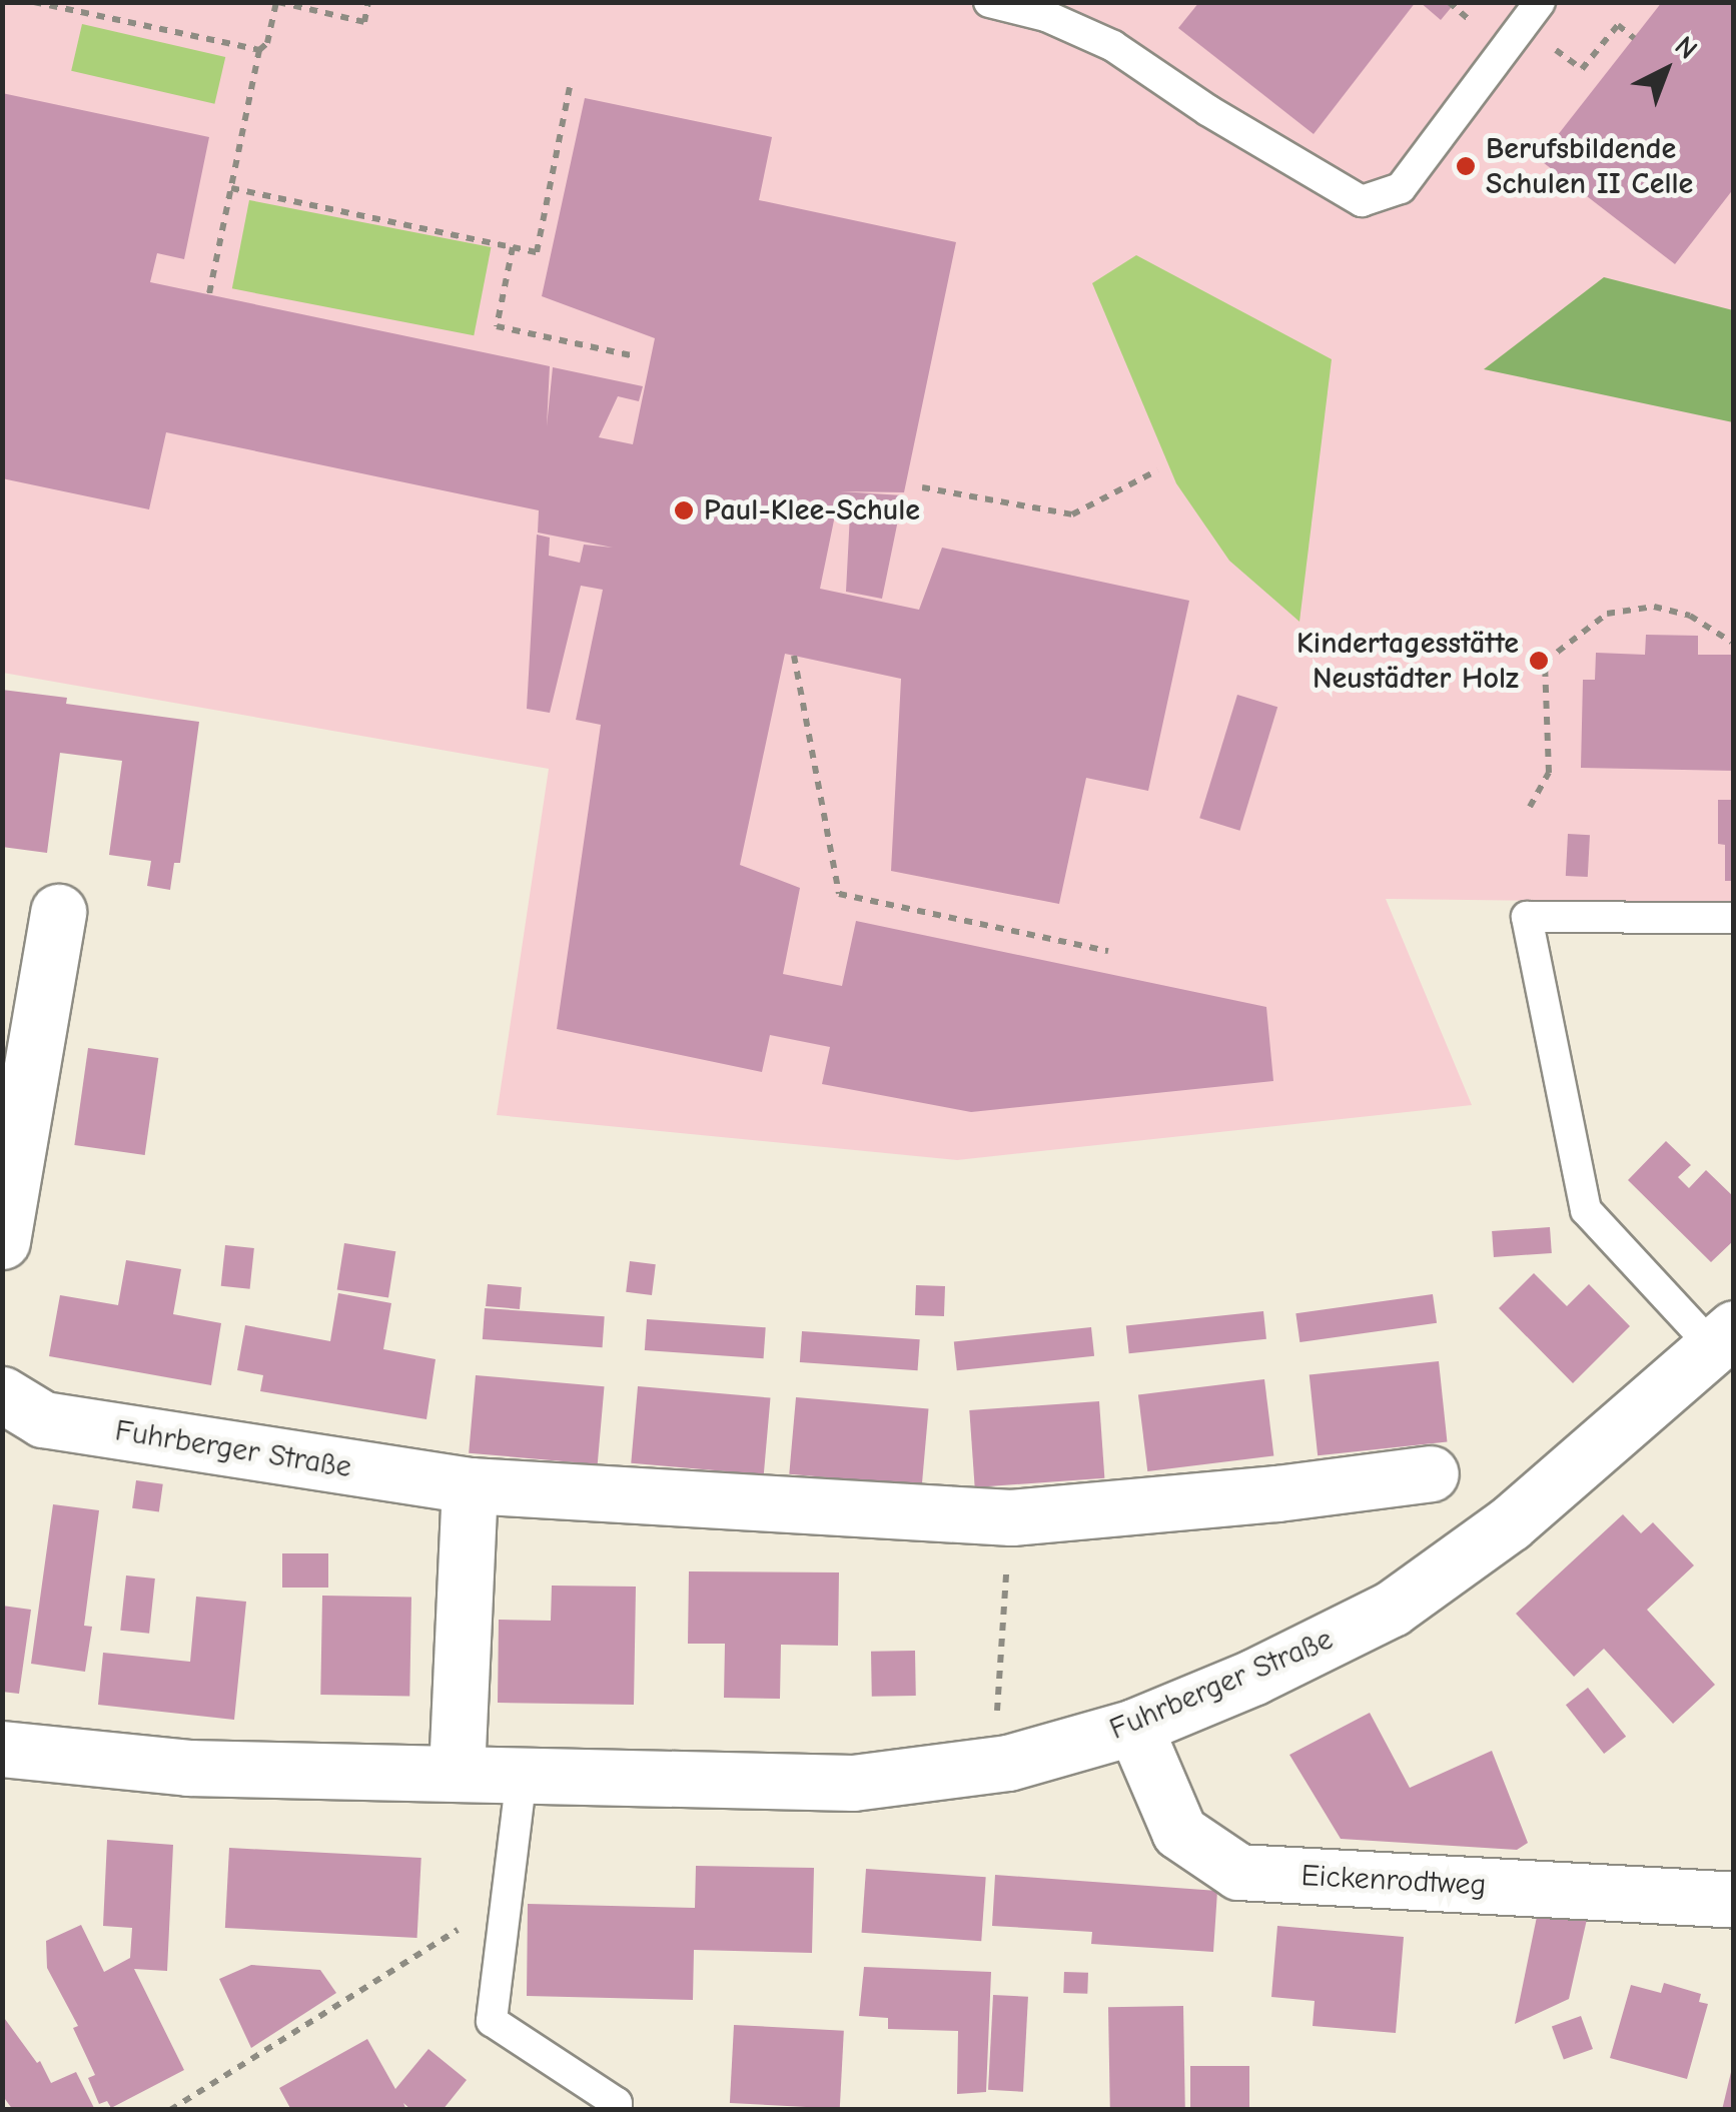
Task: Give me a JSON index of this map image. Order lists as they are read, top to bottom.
{
  "streets": {
    "street": ["Fuhrberger Straße", "Eickenrodtweg"]
  },
  "crossings": [
    ["Fuhrberger Straße", "Eickenrodtweg"]
  ],
  "places": ["Berufsbildende Schulen II Celle", "Paul-Klee-Schule", "Kindertagesstätte Neustädter Holz"],
  "north": "top right"
}
